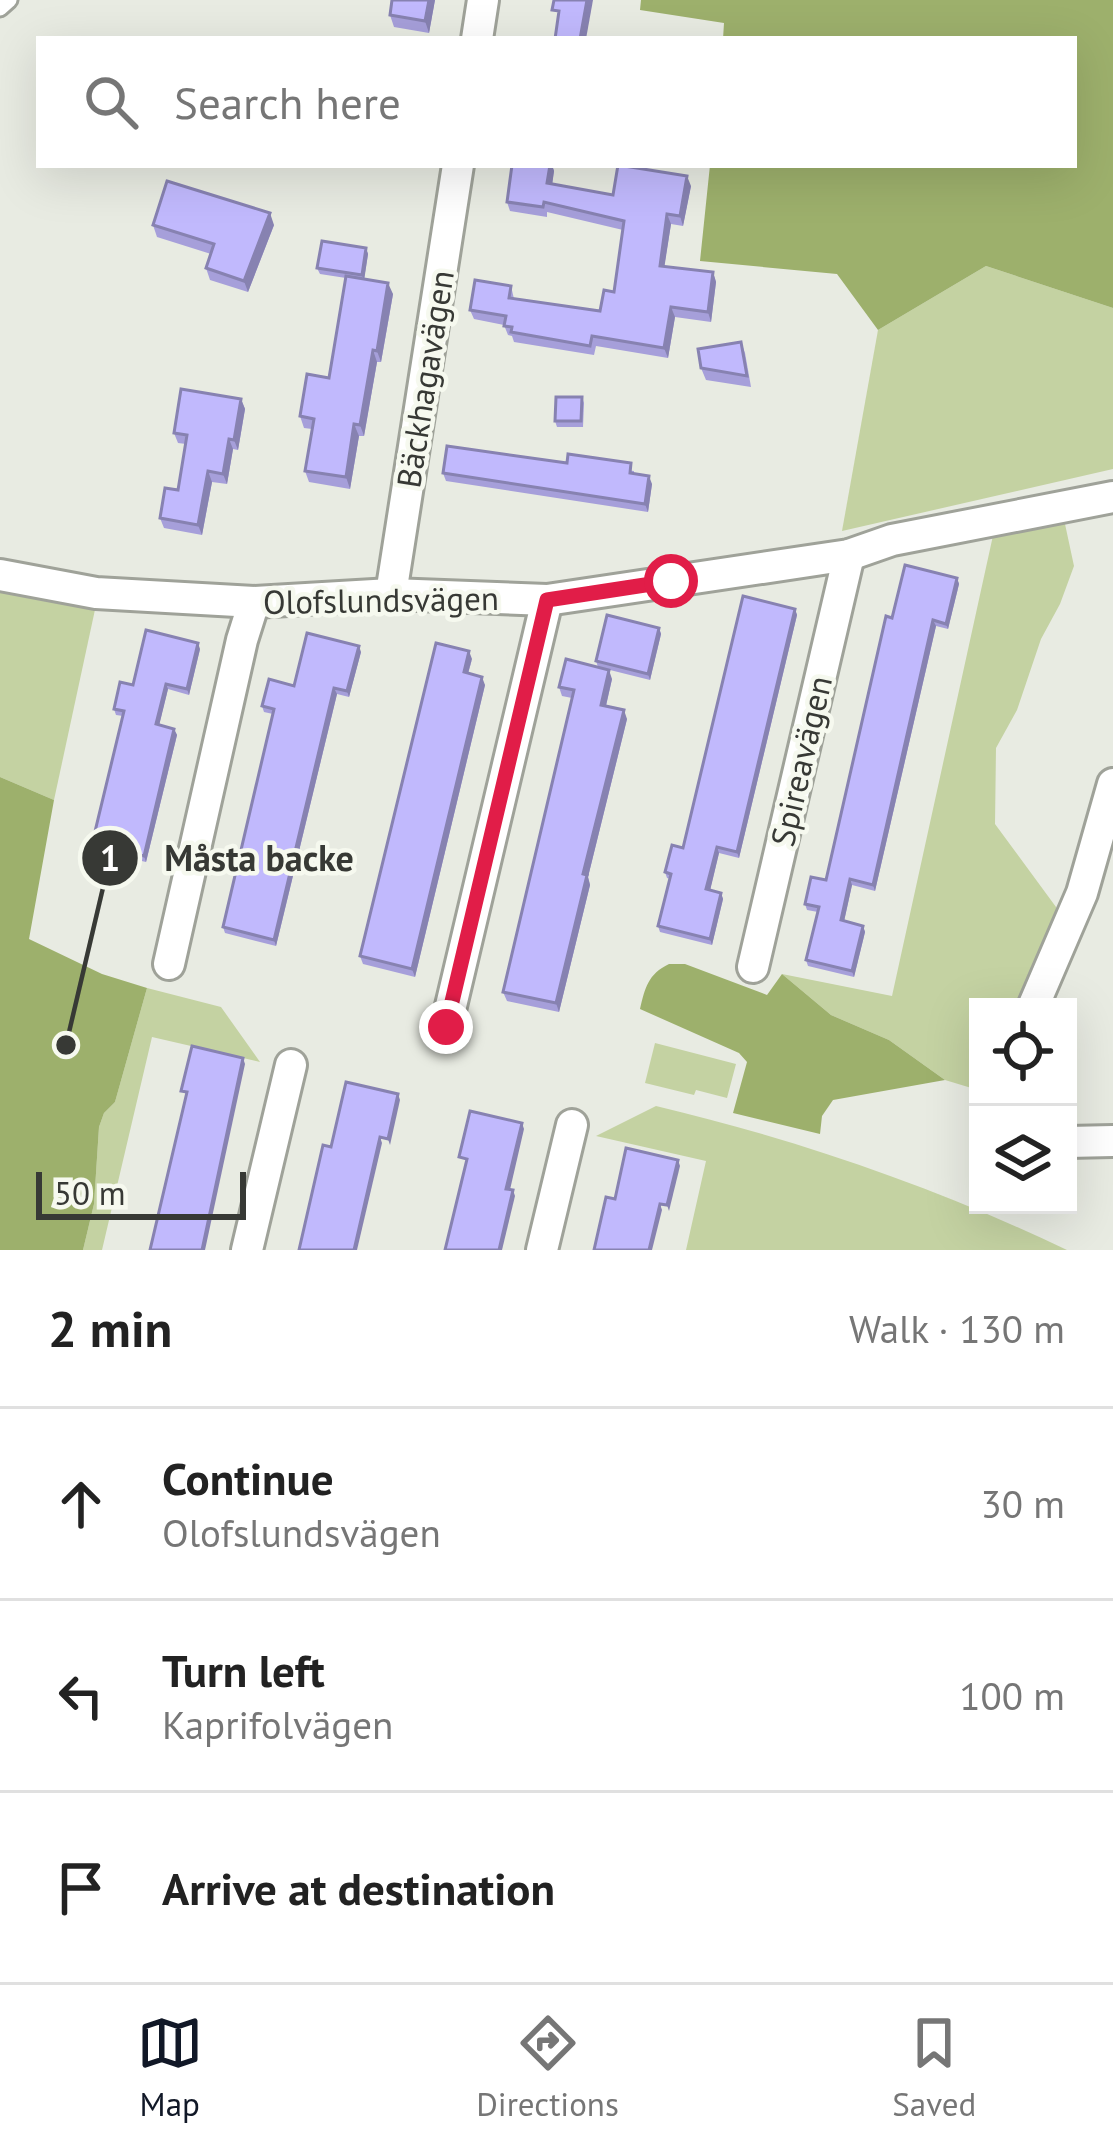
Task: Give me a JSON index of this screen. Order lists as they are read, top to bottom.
{
  "streets": {
    "street": ["Bäckhagavägen", "Olofslundsvägen", "Spireavägen"]
  },
  "crossings": [
    ["Bäckhagavägen", "Olofslundsvägen"],
    ["Olofslundsvägen", "Spireavägen"]
  ],
  "places": ["Måsta backe"],
  "scale_bar": "50 m",
  "page": {
    "search": "Search here",
    "scale": "50 m",
    "heading": ["2 min", "Walk · 130 m"],
    "list": [
      ["Continue", "Olofslundsvägen", "30 m"],
      ["Turn left", "Kaprifolvägen", "100 m"],
      "Arrive at destination"
    ],
    "nav": ["Map", "Directions", "Saved"]
  }
}
